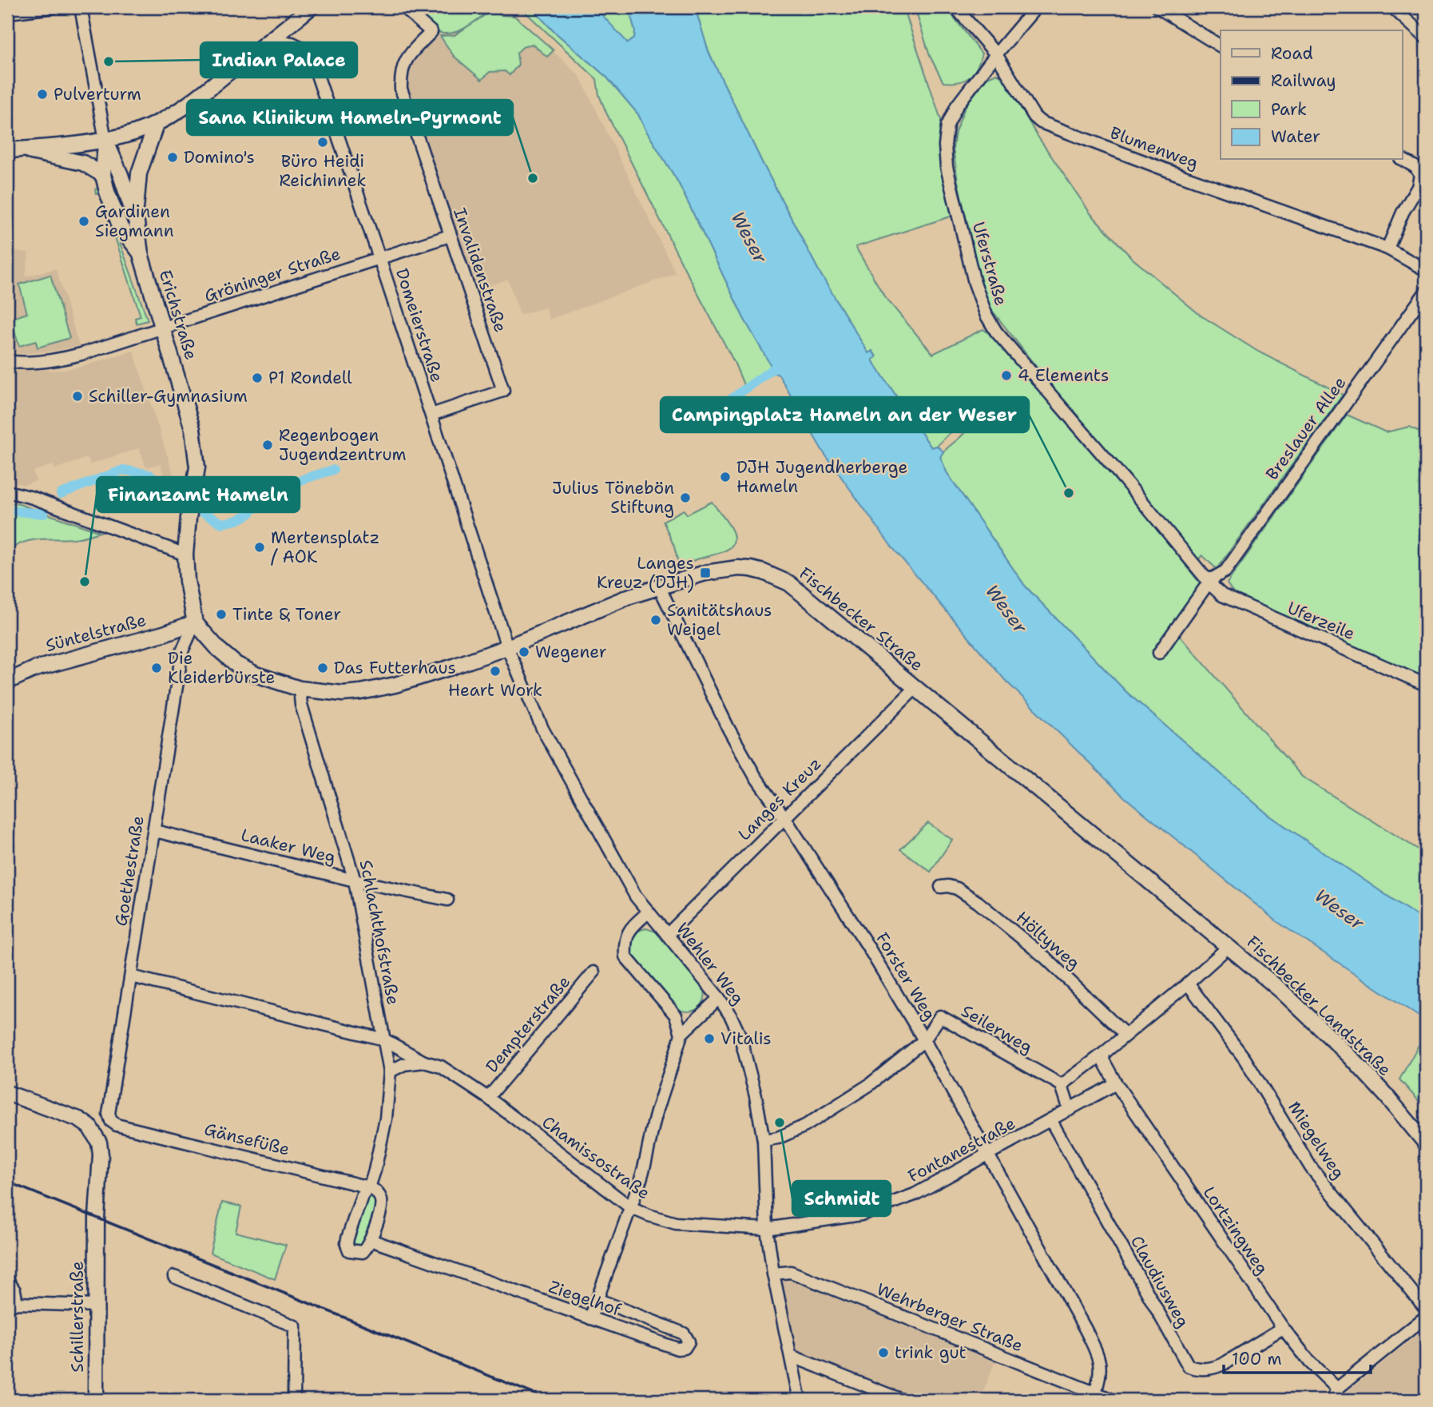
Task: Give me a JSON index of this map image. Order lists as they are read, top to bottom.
{
  "streets": {
    "main road": [
      "Erichstraße",
      "Fischbecker Straße",
      "Süntelstraße",
      "Fischbecker Landstraße",
      "Schillerstraße"
    ],
    "street": [
      "Blumenweg",
      "Uferstraße",
      "Invalidenstraße",
      "Gröninger Straße",
      "Domeierstraße",
      "Breslauer Allee",
      "Uferzeile",
      "Langes Kreuz",
      "Laaker Weg",
      "Goethestraße",
      "Schlachthofstraße",
      "Höltyweg",
      "Wehler Weg",
      "Forster Weg",
      "Dempterstraße",
      "Seilerweg",
      "Gänsefüße",
      "Miegelweg",
      "Fontanestraße",
      "Chamissostraße",
      "Lortzingweg",
      "Claudiusweg",
      "Ziegelhof",
      "Wehrberger Straße"
    ]
  },
  "crossings": [
    ["Blumenweg", "Uferstraße"],
    ["Uferstraße", "Breslauer Allee"],
    ["Uferstraße", "Uferzeile"],
    ["Invalidenstraße", "Gröninger Straße"],
    ["Invalidenstraße", "Domeierstraße"],
    ["Gröninger Straße", "Erichstraße"],
    ["Gröninger Straße", "Domeierstraße"],
    ["Erichstraße", "Fischbecker Straße"],
    ["Erichstraße", "Süntelstraße"],
    ["Erichstraße", "Goethestraße"],
    ["Domeierstraße", "Fischbecker Straße"],
    ["Domeierstraße", "Wehler Weg"],
    ["Breslauer Allee", "Uferzeile"],
    ["Fischbecker Straße", "Süntelstraße"],
    ["Fischbecker Straße", "Langes Kreuz"],
    ["Fischbecker Straße", "Goethestraße"],
    ["Fischbecker Straße", "Schlachthofstraße"],
    ["Fischbecker Straße", "Wehler Weg"],
    ["Fischbecker Straße", "Forster Weg"],
    ["Fischbecker Straße", "Fischbecker Landstraße"],
    ["Süntelstraße", "Goethestraße"],
    ["Langes Kreuz", "Wehler Weg"],
    ["Langes Kreuz", "Forster Weg"],
    ["Laaker Weg", "Goethestraße"],
    ["Laaker Weg", "Schlachthofstraße"],
    ["Goethestraße", "Gänsefüße"],
    ["Goethestraße", "Chamissostraße"],
    ["Schlachthofstraße", "Gänsefüße"],
    ["Schlachthofstraße", "Chamissostraße"],
    ["Wehler Weg", "Fontanestraße"],
    ["Wehler Weg", "Chamissostraße"],
    ["Wehler Weg", "Wehrberger Straße"],
    ["Forster Weg", "Seilerweg"],
    ["Forster Weg", "Fontanestraße"],
    ["Forster Weg", "Wehrberger Straße"],
    ["Dempterstraße", "Chamissostraße"],
    ["Fontanestraße", "Chamissostraße"],
    ["Fontanestraße", "Lortzingweg"],
    ["Fontanestraße", "Claudiusweg"],
    ["Lortzingweg", "Claudiusweg"]
  ],
  "water": ["Weser"],
  "places": {
    "other": [
      "Indian Palace",
      "Pulverturm",
      "Büro Heidi Reichinnek",
      "Domino's",
      "Sana Klinikum Hameln-Pyrmont",
      "Gardinen Siegmann",
      "4 Elements",
      "P1 Rondell",
      "Schiller-Gymnasium",
      "Regenbogen Jugendzentrum",
      "DJH Jugendherberge Hameln",
      "Campingplatz Hameln an der Weser",
      "Julius Tönebön Stiftung",
      "Mertensplatz / AOK",
      "Finanzamt Hameln",
      "Tinte & Toner",
      "Sanitätshaus Weigel",
      "Wegener",
      "Die Kleiderbürste",
      "Das Futterhaus",
      "Heart Work",
      "Vitalis",
      "Schmidt",
      "trink gut"
    ],
    "transit": ["Langes Kreuz (DJH)"]
  },
  "legend": [
    "Road",
    "Railway",
    "Park",
    "Water"
  ],
  "scale_bar": "100 m"
}
